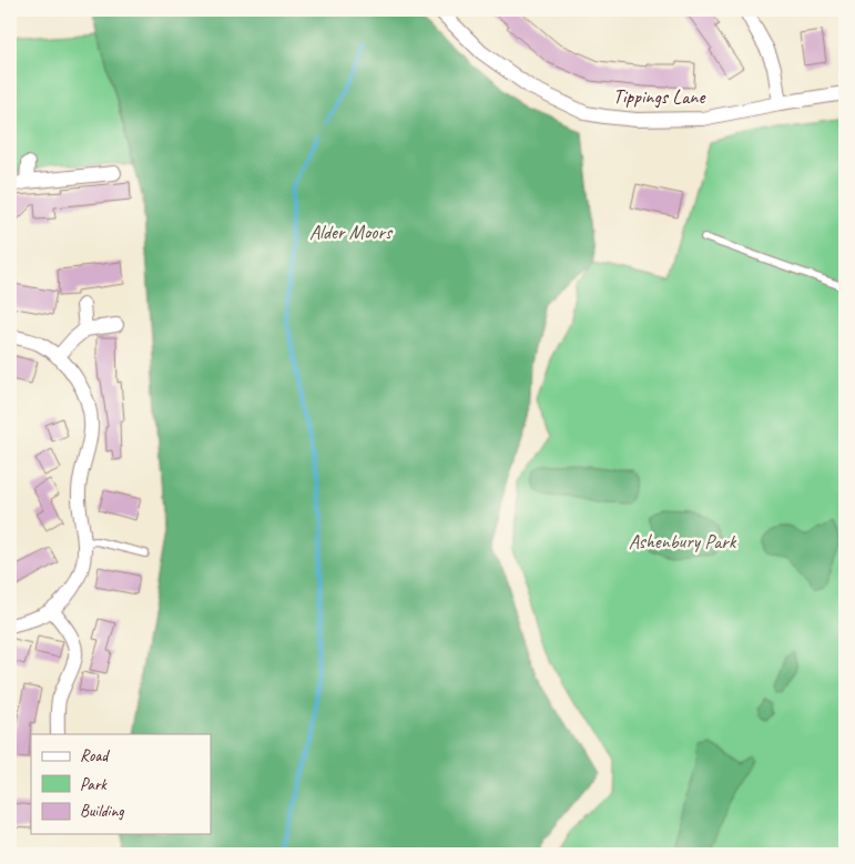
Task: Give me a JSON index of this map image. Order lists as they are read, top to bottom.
{
  "streets": {
    "street": ["Tippings Lane"]
  },
  "parks": ["Alder Moors", "Ashenbury Park"],
  "legend": ["Road", "Park", "Building"]
}
